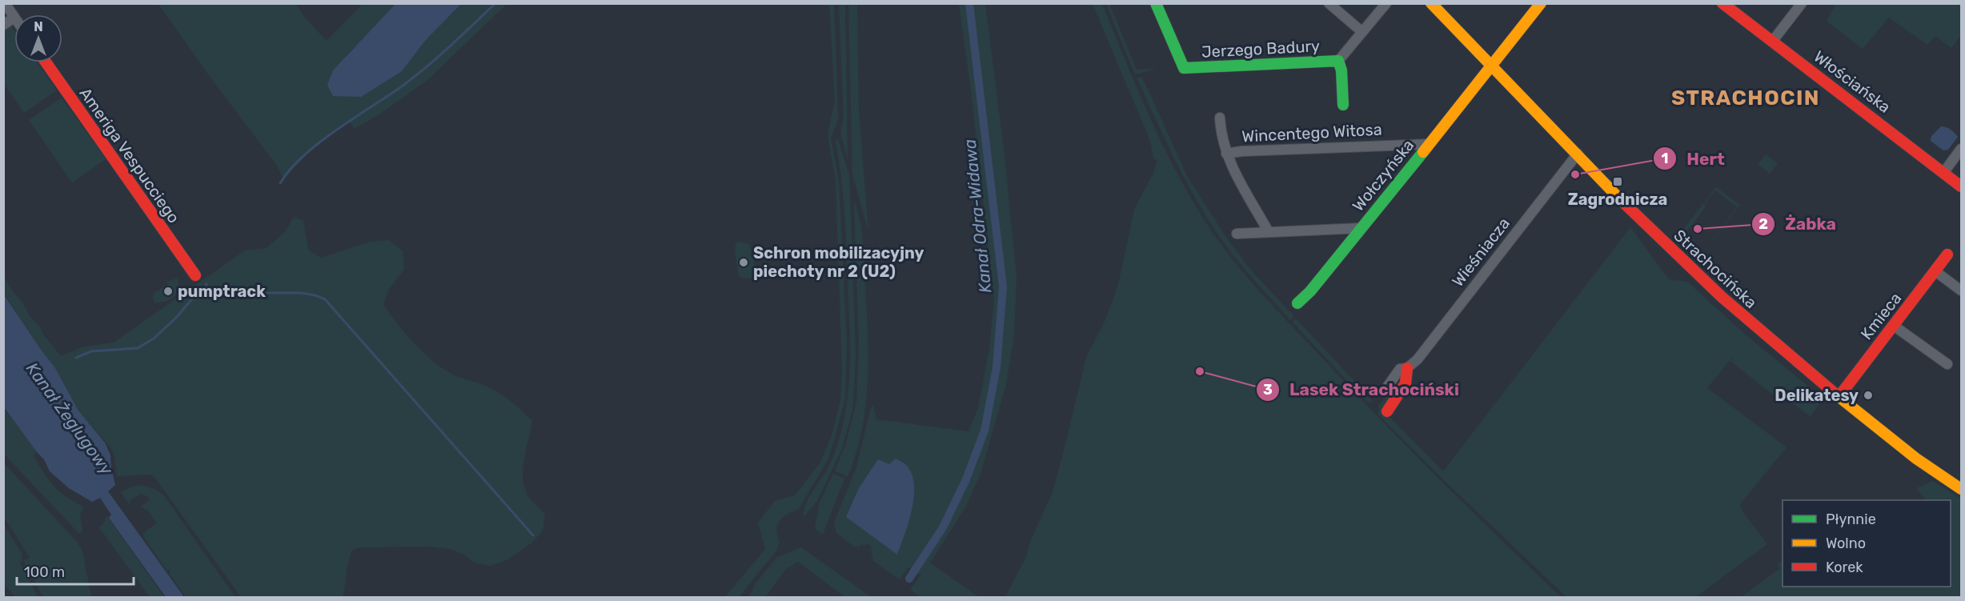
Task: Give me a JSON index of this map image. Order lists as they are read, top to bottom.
{
  "streets": {
    "street": [
      "Jerzego Badury",
      "Włościańska",
      "Wincentego Witosa",
      "Ameriga Vespucciego",
      "Wołczyńska",
      "Wieśniacza",
      "Strachocińska",
      "Kmieca"
    ]
  },
  "crossings": [
    ["Wincentego Witosa", "Wołczyńska"],
    ["Wołczyńska", "Strachocińska"],
    ["Wieśniacza", "Strachocińska"],
    ["Strachocińska", "Kmieca"]
  ],
  "districts": ["STRACHOCIN"],
  "water": ["Kanał Odra-Widawa", "Kanał Żeglugowy"],
  "places": {
    "other": [
      "Hert",
      "Żabka",
      "Schron mobilizacyjny piechoty nr 2 (U2)",
      "pumptrack",
      "Lasek Strachociński",
      "Delikatesy"
    ],
    "transit": ["Zagrodnicza"]
  },
  "legend": ["Płynnie", "Wolno", "Korek"],
  "scale_bar": "100 m",
  "north": "top"
}
